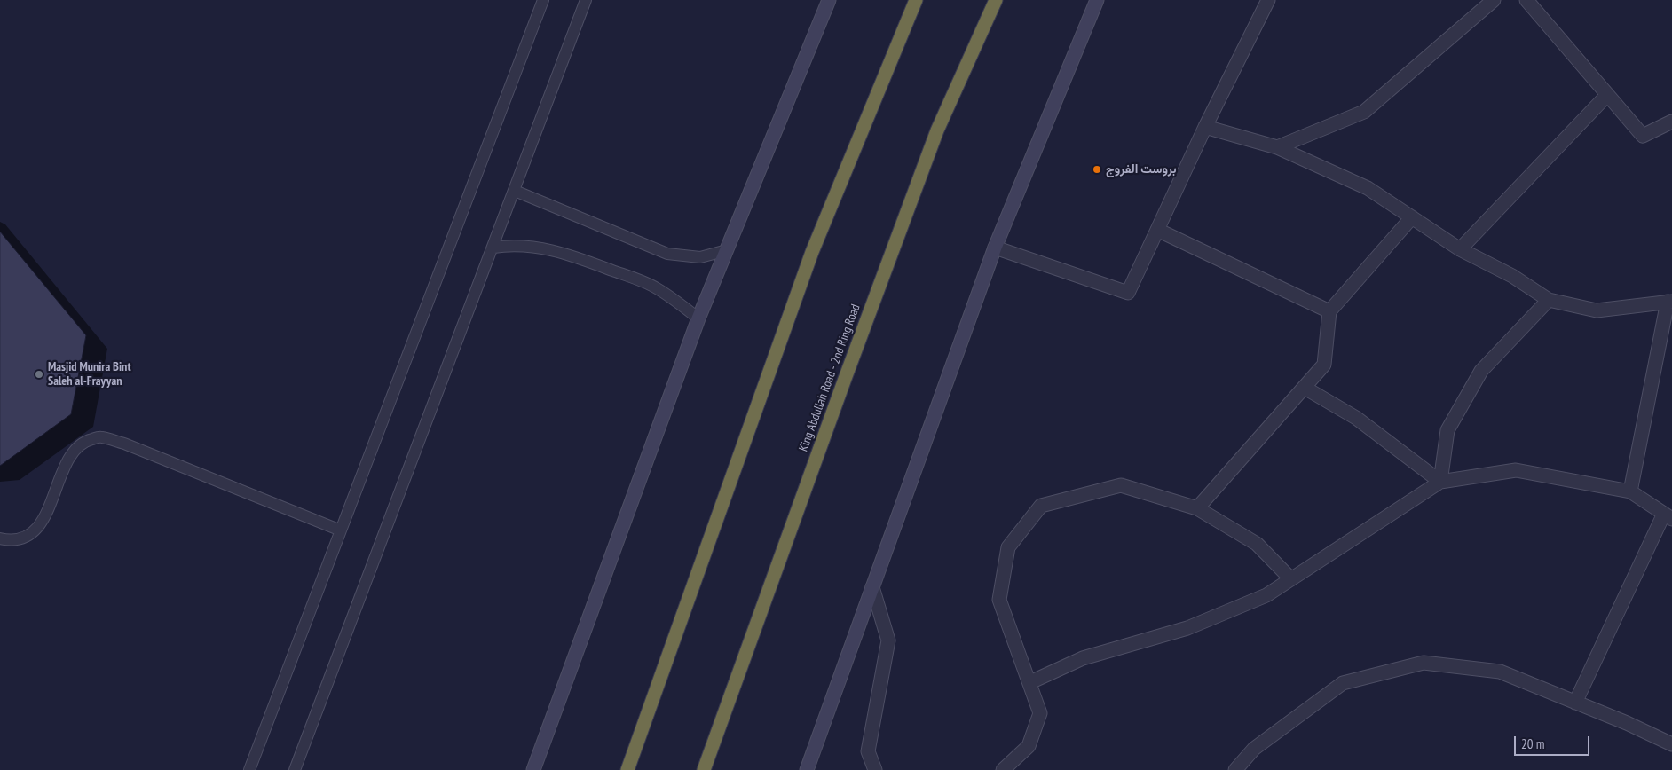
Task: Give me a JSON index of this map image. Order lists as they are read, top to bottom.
{
  "streets": {
    "highway": ["King Abdullah Road - 2nd Ring Road"]
  },
  "places": ["بروست الفروج", "Masjid Munira Bint Saleh al-Frayyan"],
  "scale_bar": "20 m"
}
